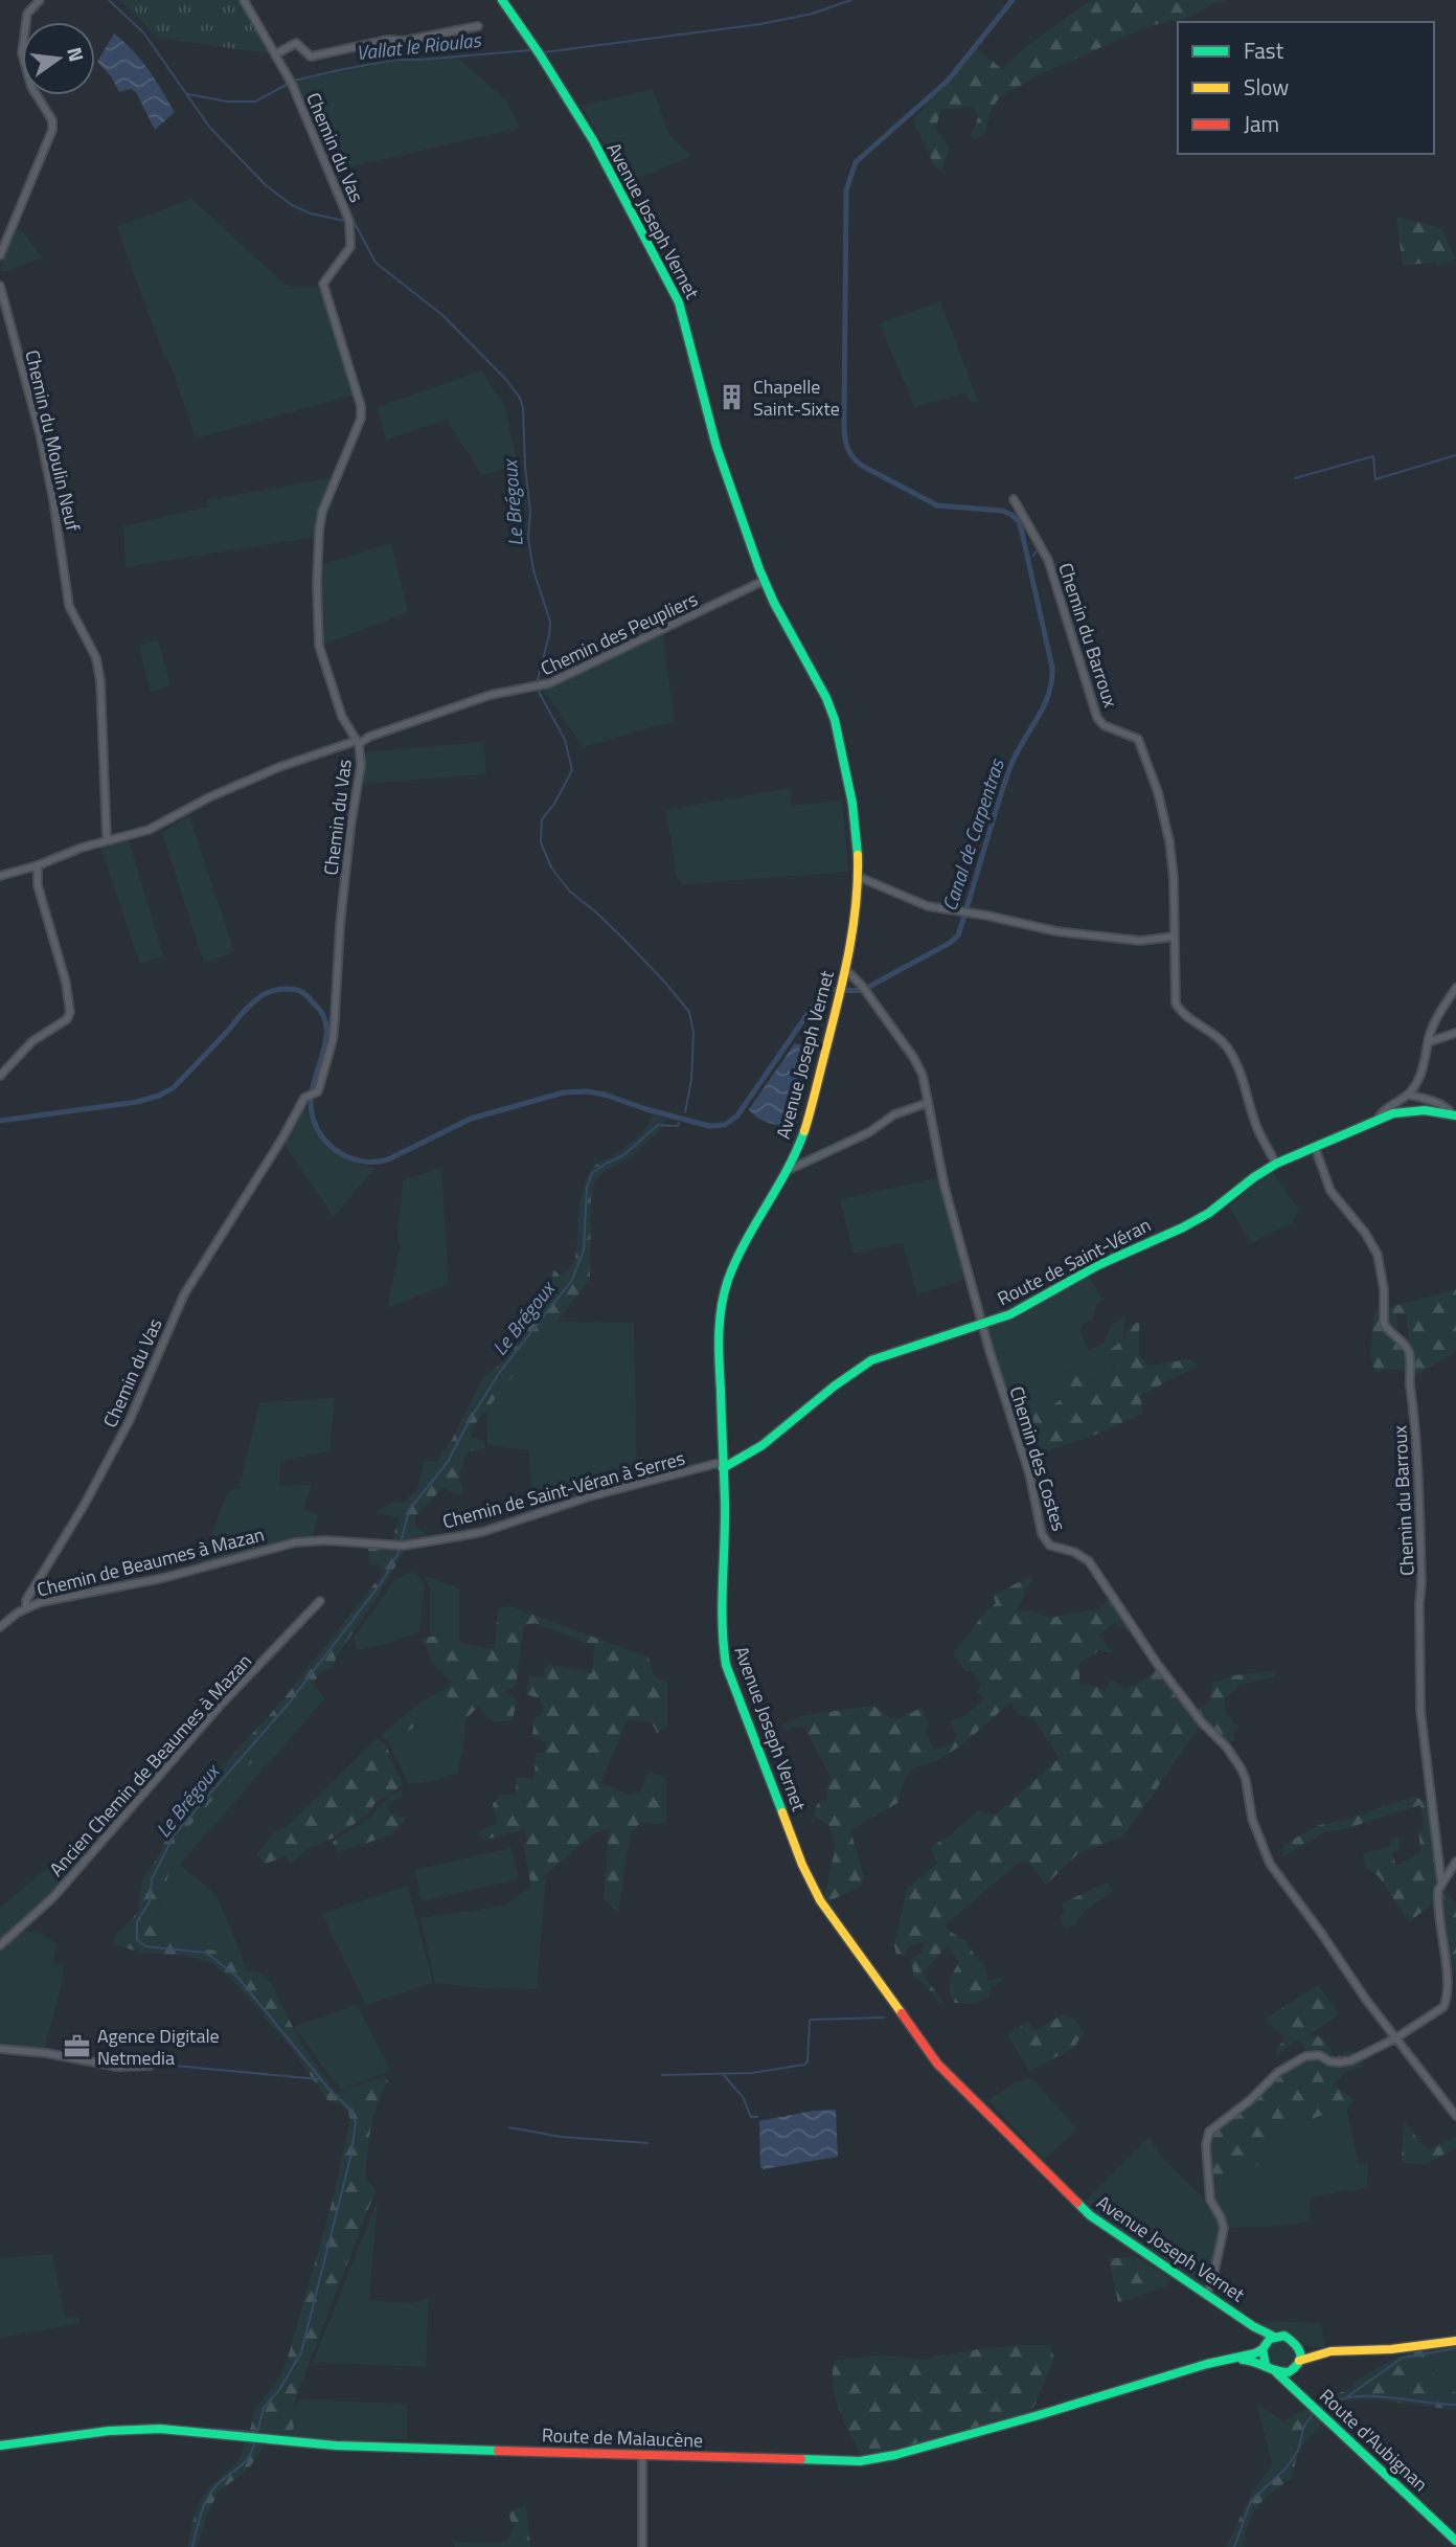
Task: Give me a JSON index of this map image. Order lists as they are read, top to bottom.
{
  "streets": {
    "street": [
      "Chemin du Vas",
      "Avenue Joseph Vernet",
      "Chemin du Moulin Neuf",
      "Chemin des Peupliers",
      "Chemin du Barroux",
      "Route de Saint-Véran",
      "Chemin des Costes",
      "Chemin de Saint-Véran à Serres",
      "Chemin de Beaumes à Mazan",
      "Ancien Chemin de Beaumes à Mazan",
      "Route de Malaucène",
      "Route d'Aubignan"
    ]
  },
  "crossings": [
    ["Chemin du Vas", "Chemin des Peupliers"],
    ["Chemin du Vas", "Chemin de Beaumes à Mazan"],
    ["Avenue Joseph Vernet", "Chemin des Peupliers"],
    ["Avenue Joseph Vernet", "Route de Saint-Véran"],
    ["Avenue Joseph Vernet", "Chemin des Costes"],
    ["Avenue Joseph Vernet", "Chemin de Saint-Véran à Serres"],
    ["Avenue Joseph Vernet", "Route de Malaucène"],
    ["Avenue Joseph Vernet", "Route d'Aubignan"],
    ["Chemin du Moulin Neuf", "Chemin des Peupliers"],
    ["Chemin du Barroux", "Route de Saint-Véran"],
    ["Chemin du Barroux", "Chemin des Costes"],
    ["Route de Saint-Véran", "Chemin des Costes"],
    ["Route de Saint-Véran", "Chemin de Saint-Véran à Serres"],
    ["Chemin de Saint-Véran à Serres", "Chemin de Beaumes à Mazan"],
    ["Route de Malaucène", "Route d'Aubignan"]
  ],
  "water": ["Vallat le Rioulas", "Le Brégoux", "Canal de Carpentras"],
  "places": {
    "building": ["Chapelle Saint-Sixte"],
    "office": ["Agence Digitale Netmedia"]
  },
  "legend": ["Fast", "Slow", "Jam"],
  "north": "right"
}
